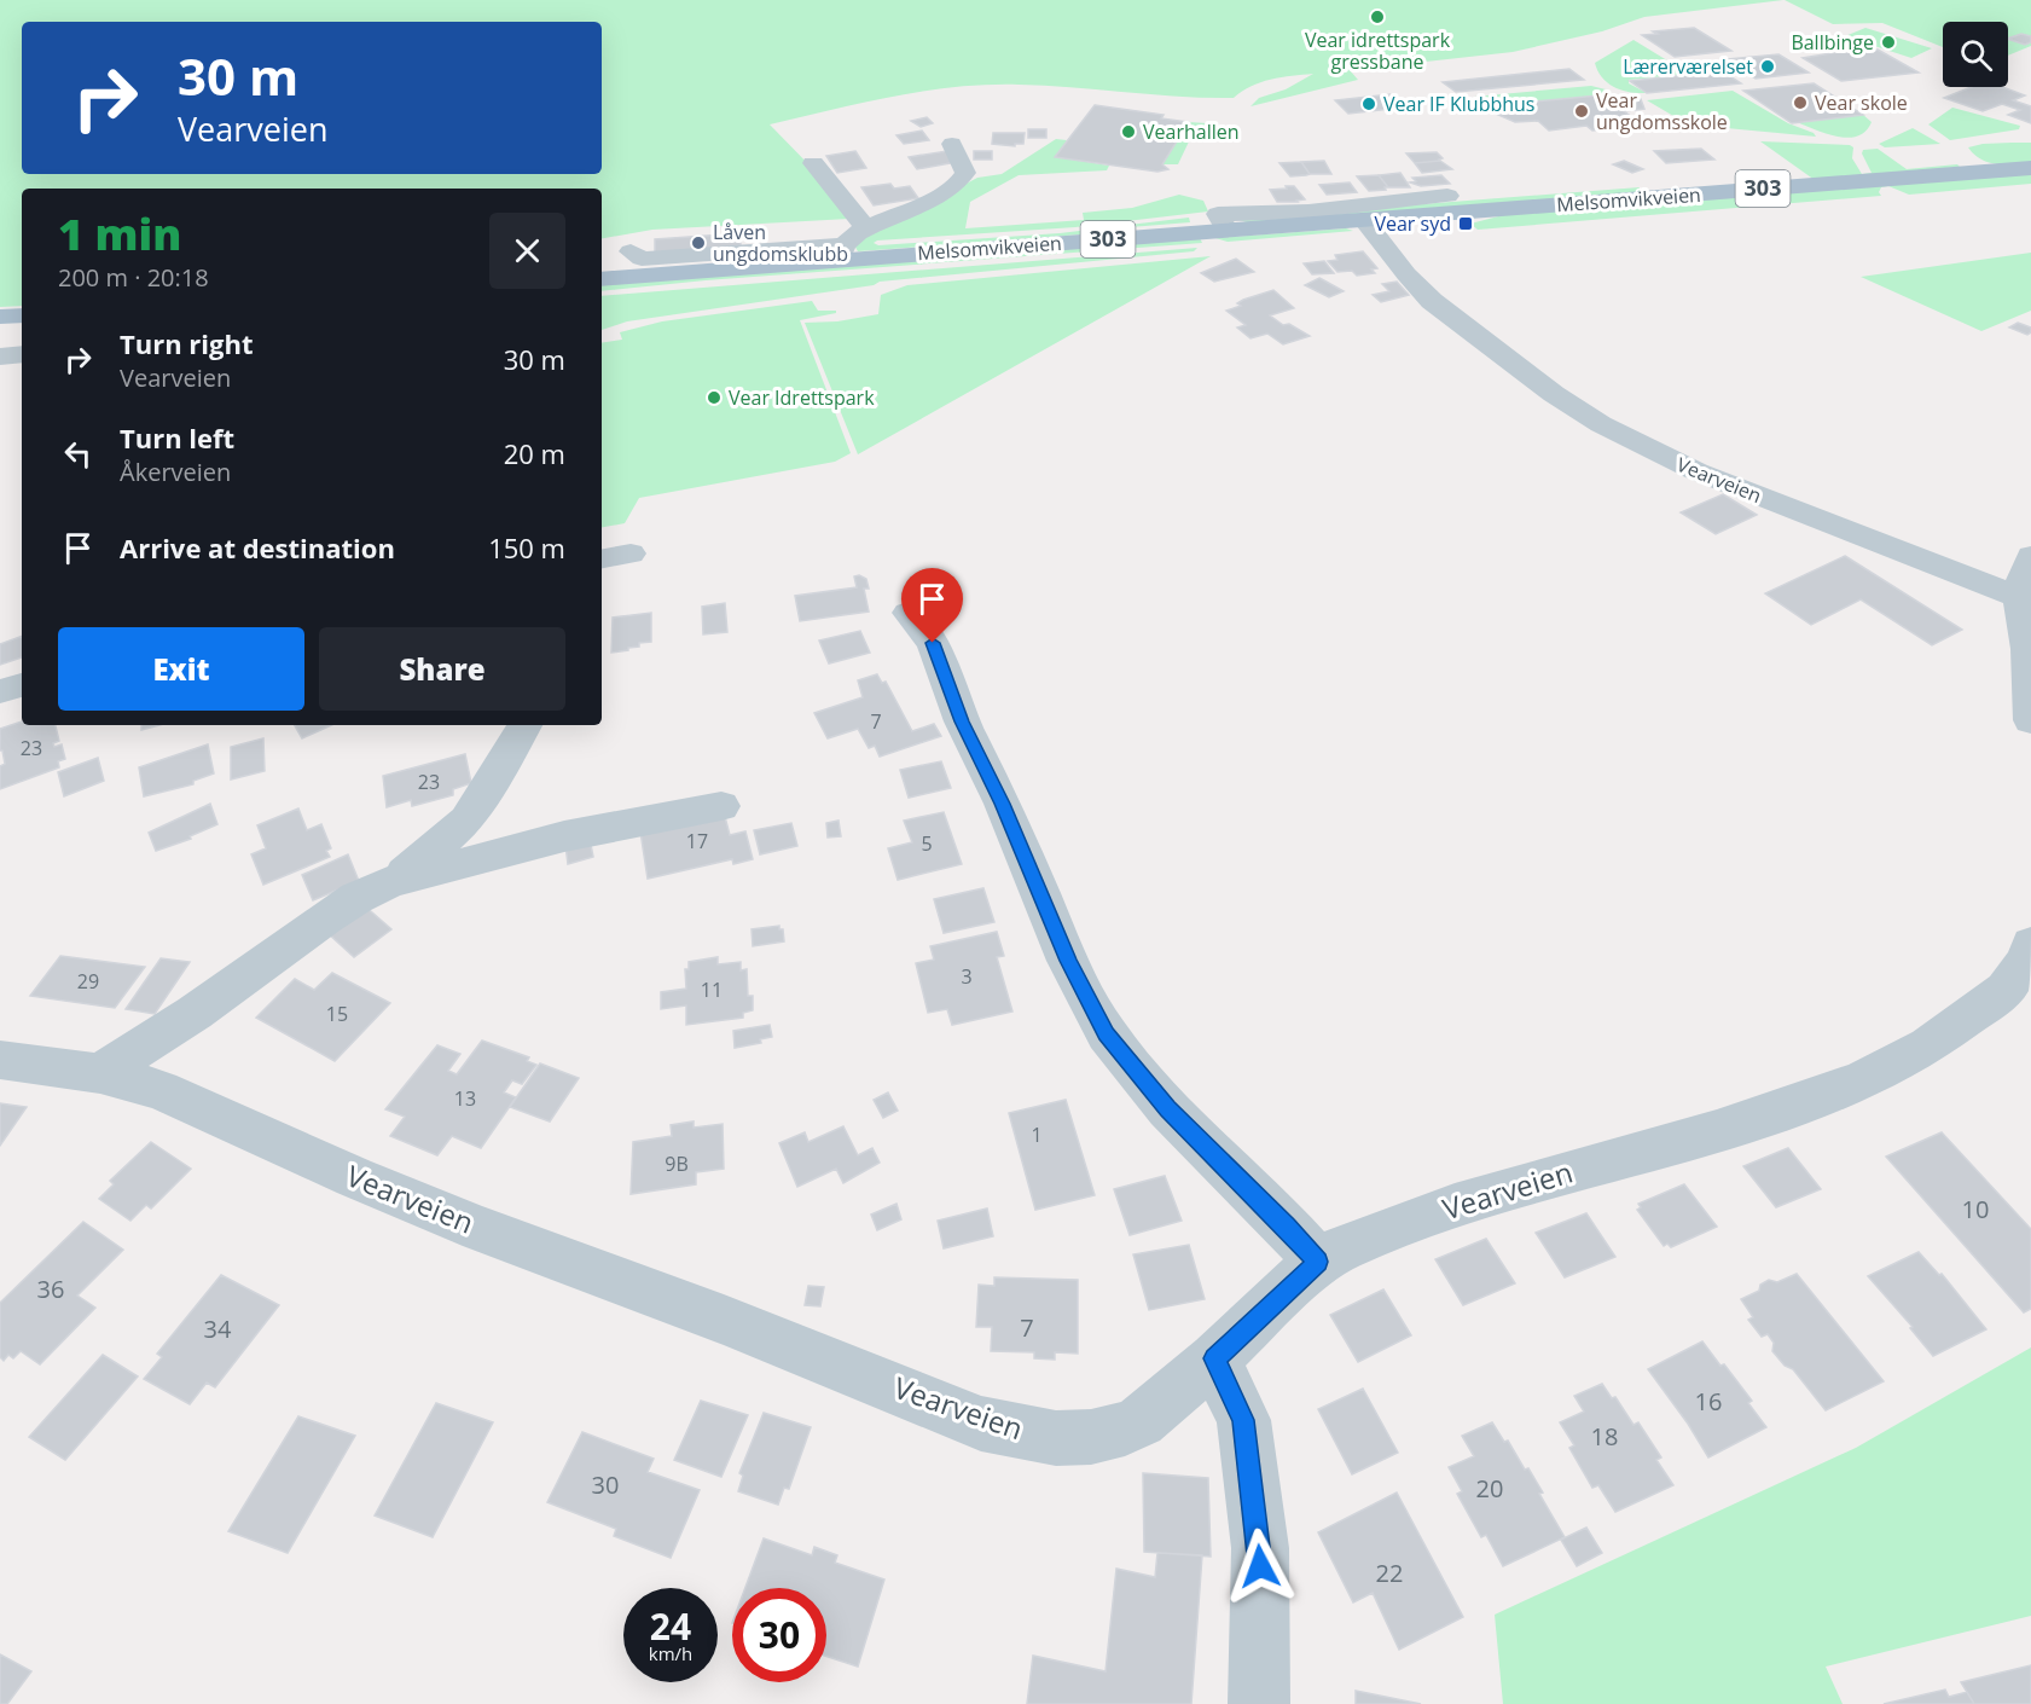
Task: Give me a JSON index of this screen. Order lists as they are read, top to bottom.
{
  "streets": {
    "main road": ["303", "Melsomvikveien"],
    "street": ["Vearveien"]
  },
  "crossings": [
    ["Melsomvikveien", "Vearveien"]
  ],
  "places": {
    "other": [
      "Vear idrettspark gressbane",
      "Ballbinge",
      "Lærerværelset",
      "Vear skole",
      "Vear IF Klubbhus",
      "Vear ungdomsskole",
      "Vearhallen",
      "Låven ungdomsklubb",
      "Vear Idrettspark"
    ],
    "transit": ["Vear syd"]
  },
  "house_numbers": [
    "7",
    "23",
    "23",
    "17",
    "5",
    "3",
    "29",
    "11",
    "15",
    "13",
    "1",
    "9B",
    "10",
    "36",
    "7",
    "34",
    "16",
    "18",
    "30",
    "20",
    "22"
  ],
  "page": {
    "turn": ["30 m", "Vearveien"],
    "heading": ["1 min", "200 m · 20:18"],
    "list": [
      {
        "name": "Turn right",
        "note": "Vearveien",
        "value": "30 m"
      },
      {
        "name": "Turn left",
        "note": "Åkerveien",
        "value": "20 m"
      },
      {
        "name": "Arrive at destination",
        "value": "150 m"
      }
    ],
    "buttons": ["Exit", "Share"],
    "speed": "24 km/h",
    "limit": "30"
  }
}
